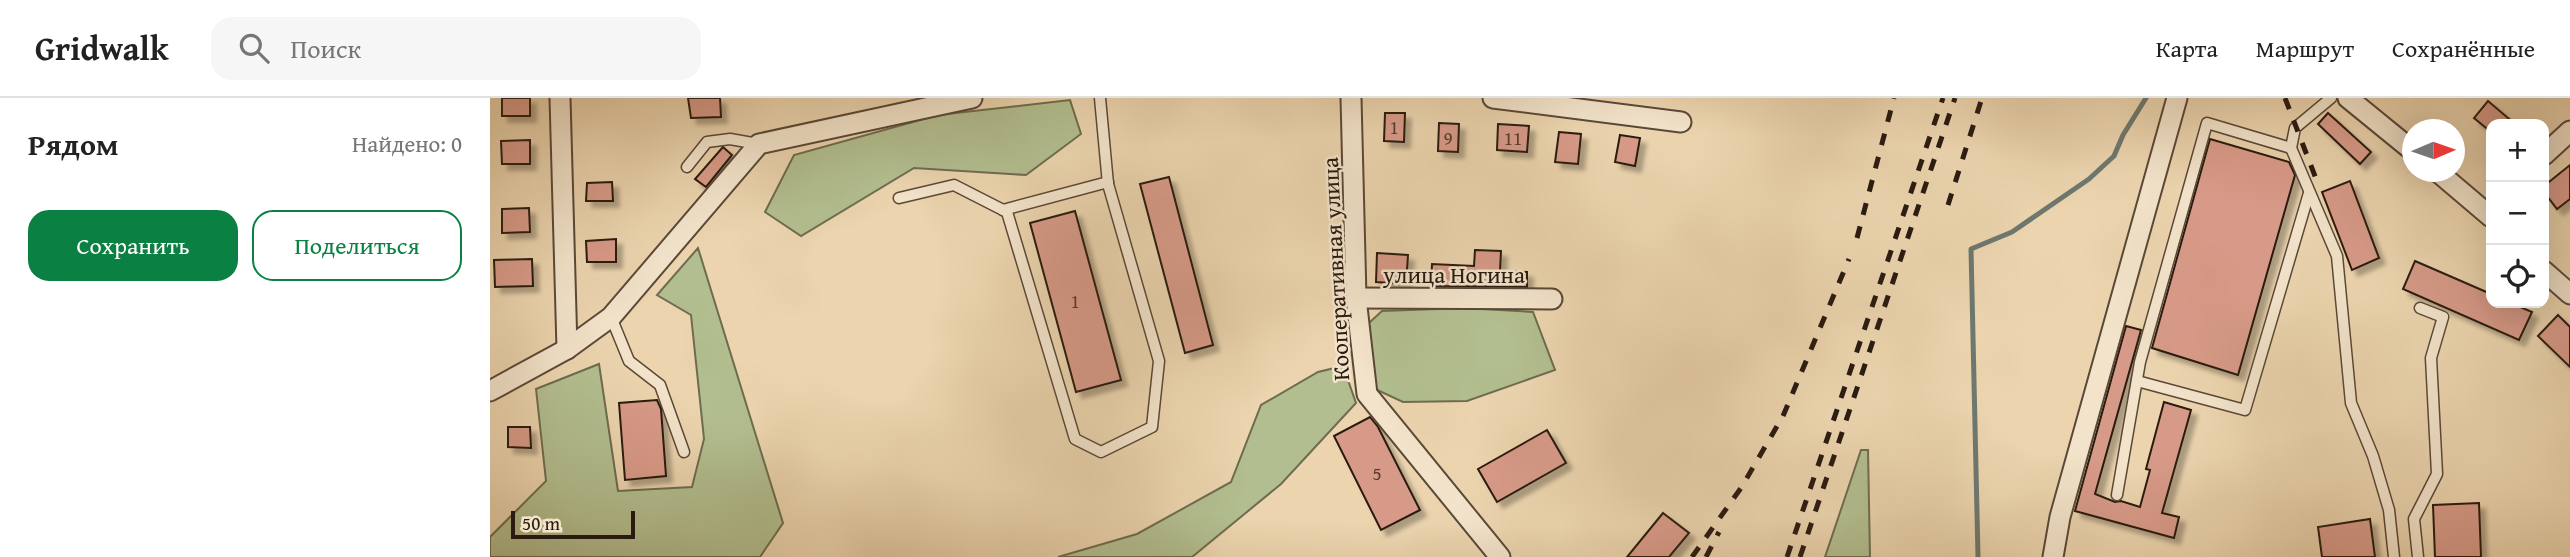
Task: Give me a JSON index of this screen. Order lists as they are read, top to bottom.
{
  "streets": {
    "street": ["Кооперативная улица", "улица Ногина"]
  },
  "crossings": [
    ["Кооперативная улица", "улица Ногина"]
  ],
  "house_numbers": [
    "1",
    "9",
    "11",
    "1",
    "5"
  ],
  "scale_bar": "50 m",
  "north": "right",
  "page": {
    "header": "Gridwalk",
    "search": "Поиск",
    "nav": ["Карта", "Маршрут", "Сохранённые"],
    "heading": ["Рядом", "Найдено: 0"],
    "map_buttons": ["+", "−"],
    "buttons": ["Сохранить", "Поделиться"],
    "scale": "50 m"
  }
}
